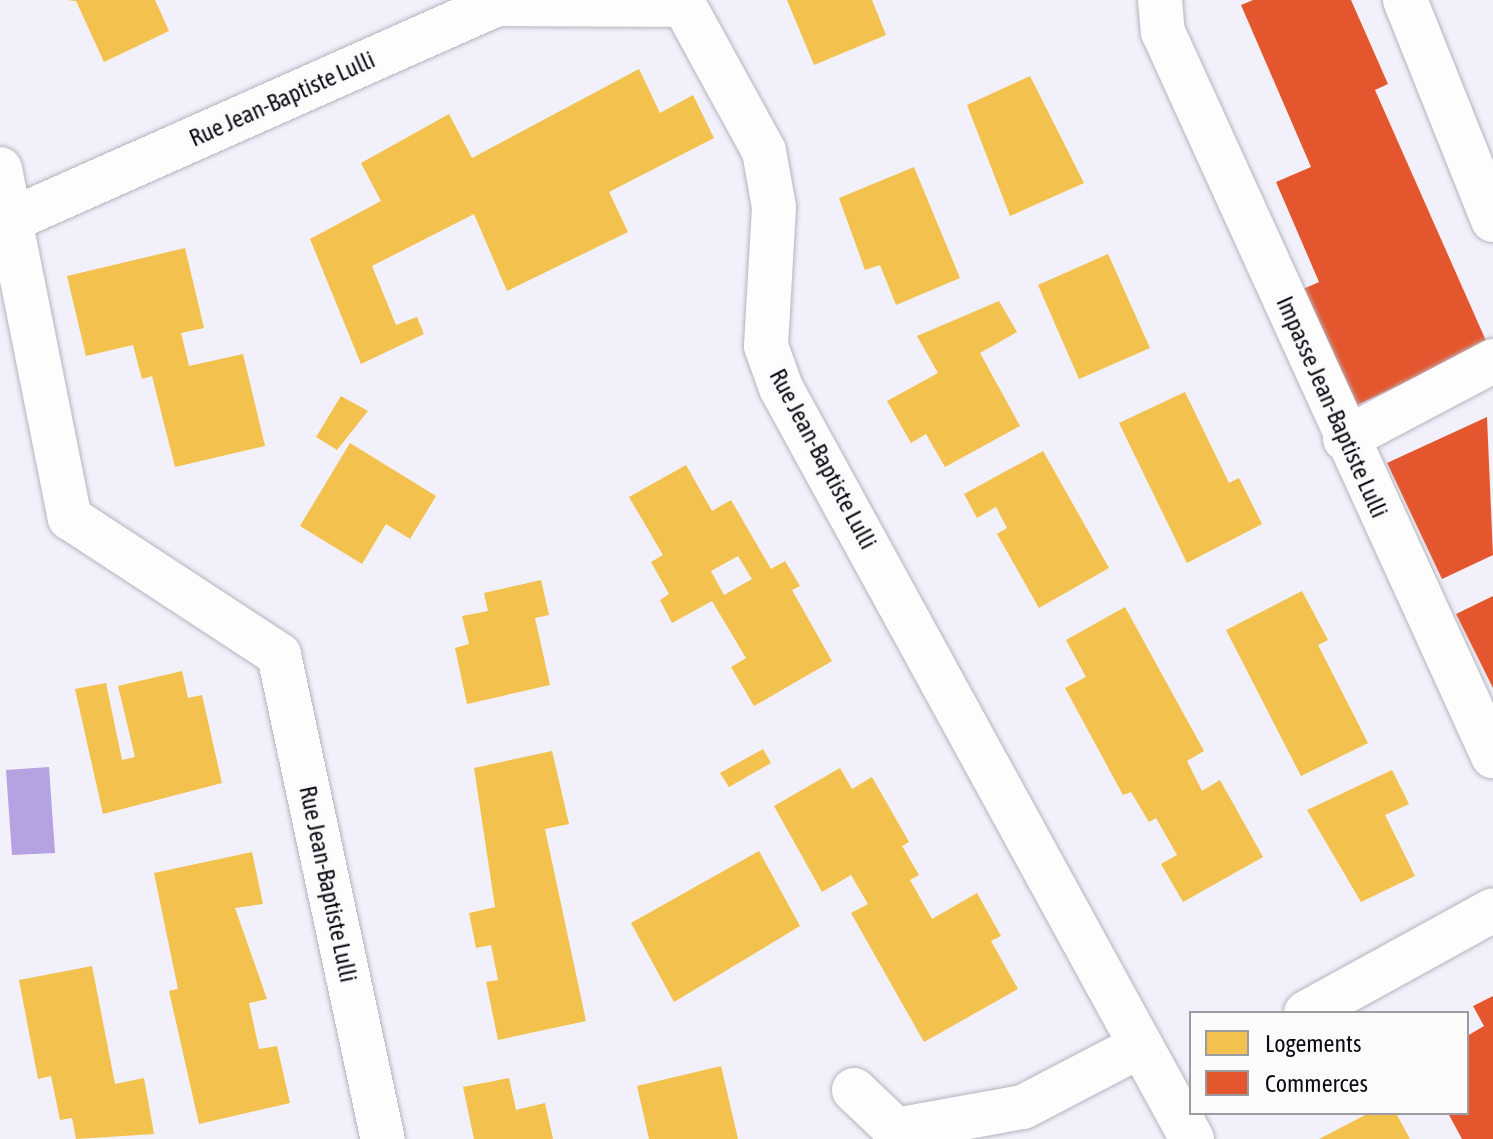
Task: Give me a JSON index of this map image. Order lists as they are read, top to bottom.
{
  "streets": {
    "street": ["Rue Jean-Baptiste Lulli", "Impasse Jean-Baptiste Lulli"]
  },
  "legend": ["Logements", "Commerces"]
}
